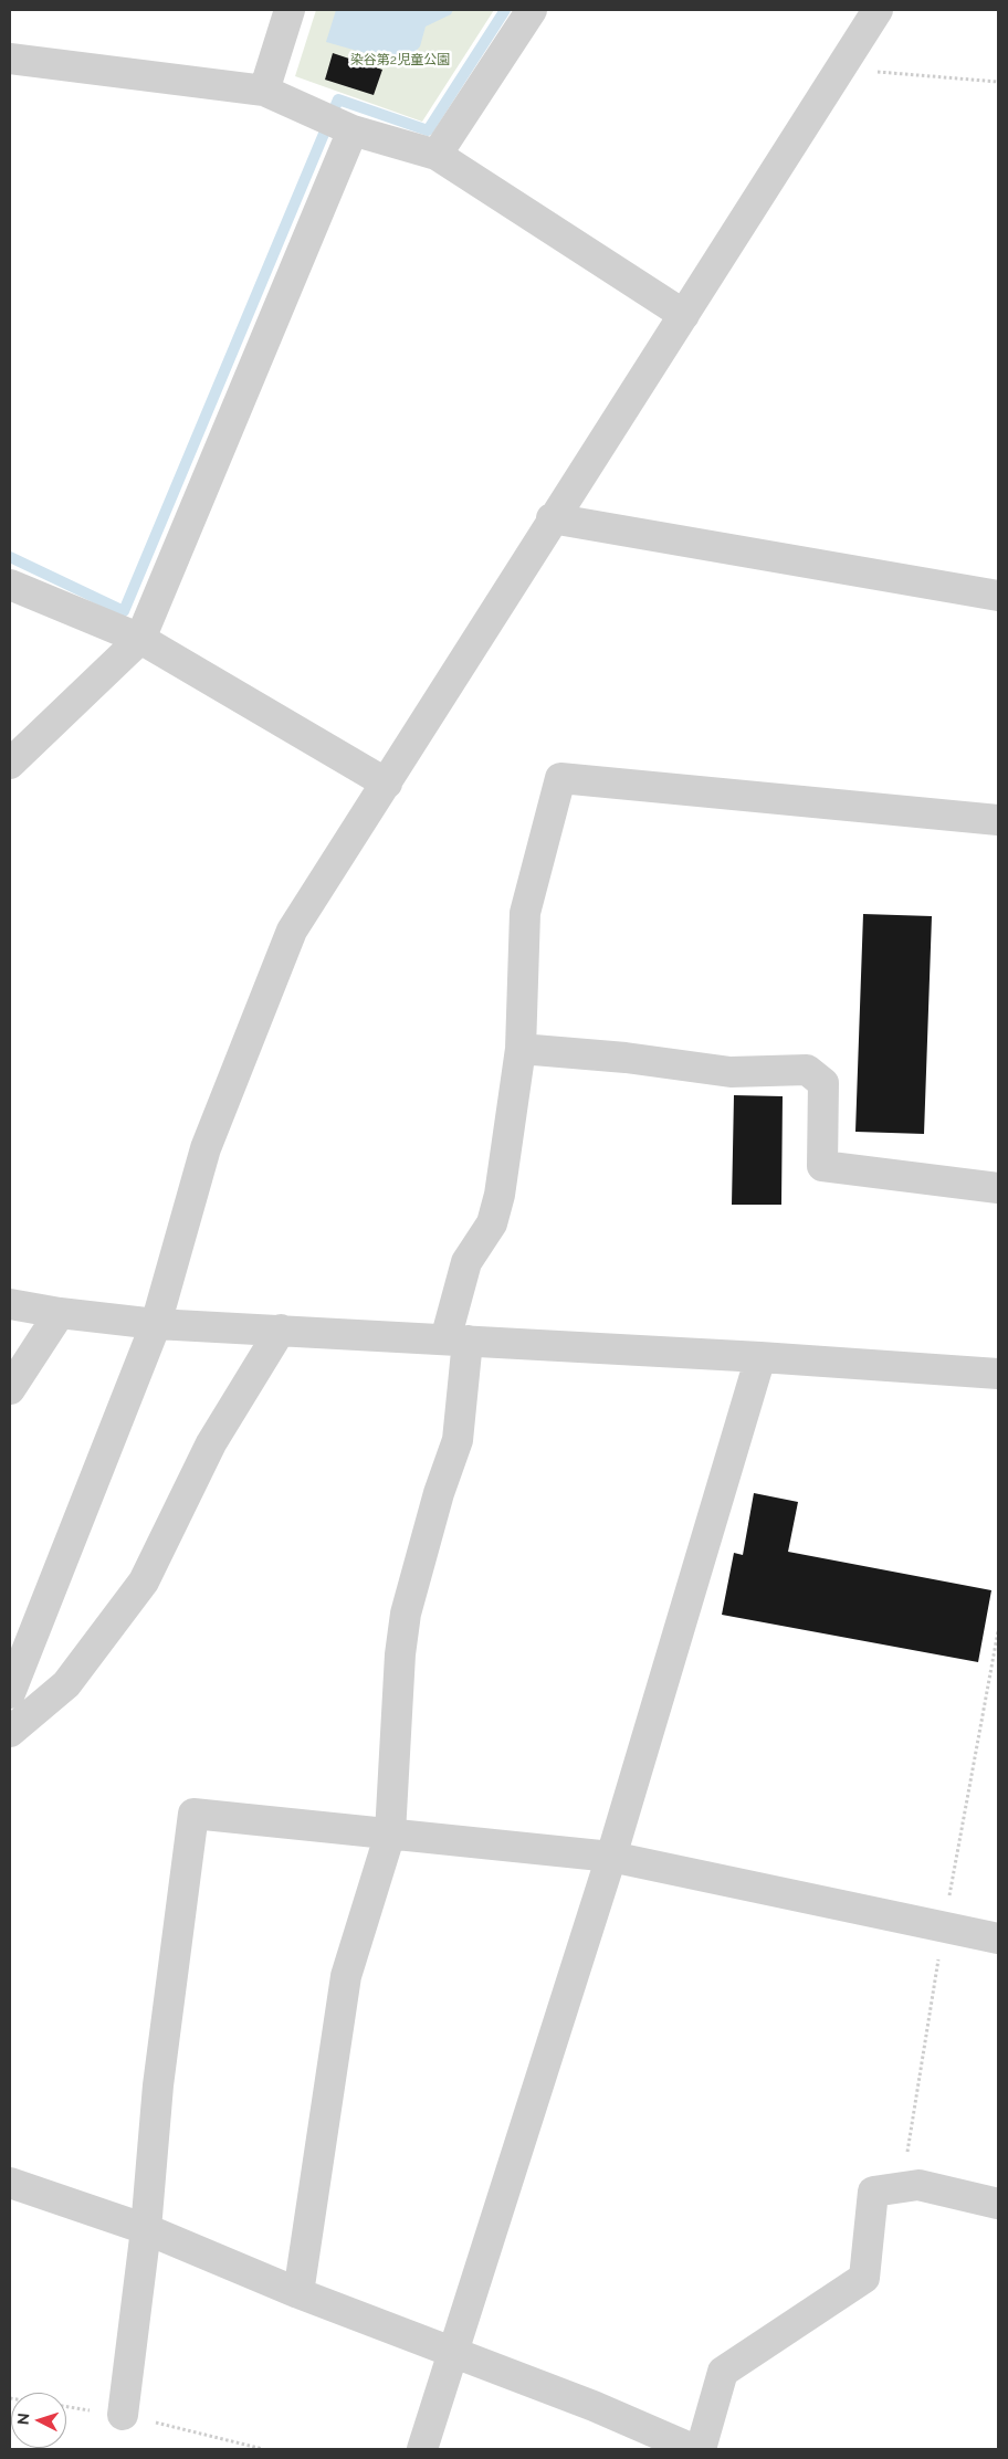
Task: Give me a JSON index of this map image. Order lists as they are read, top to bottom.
{
  "parks": ["染谷第2児童公園"],
  "north": "left"
}
